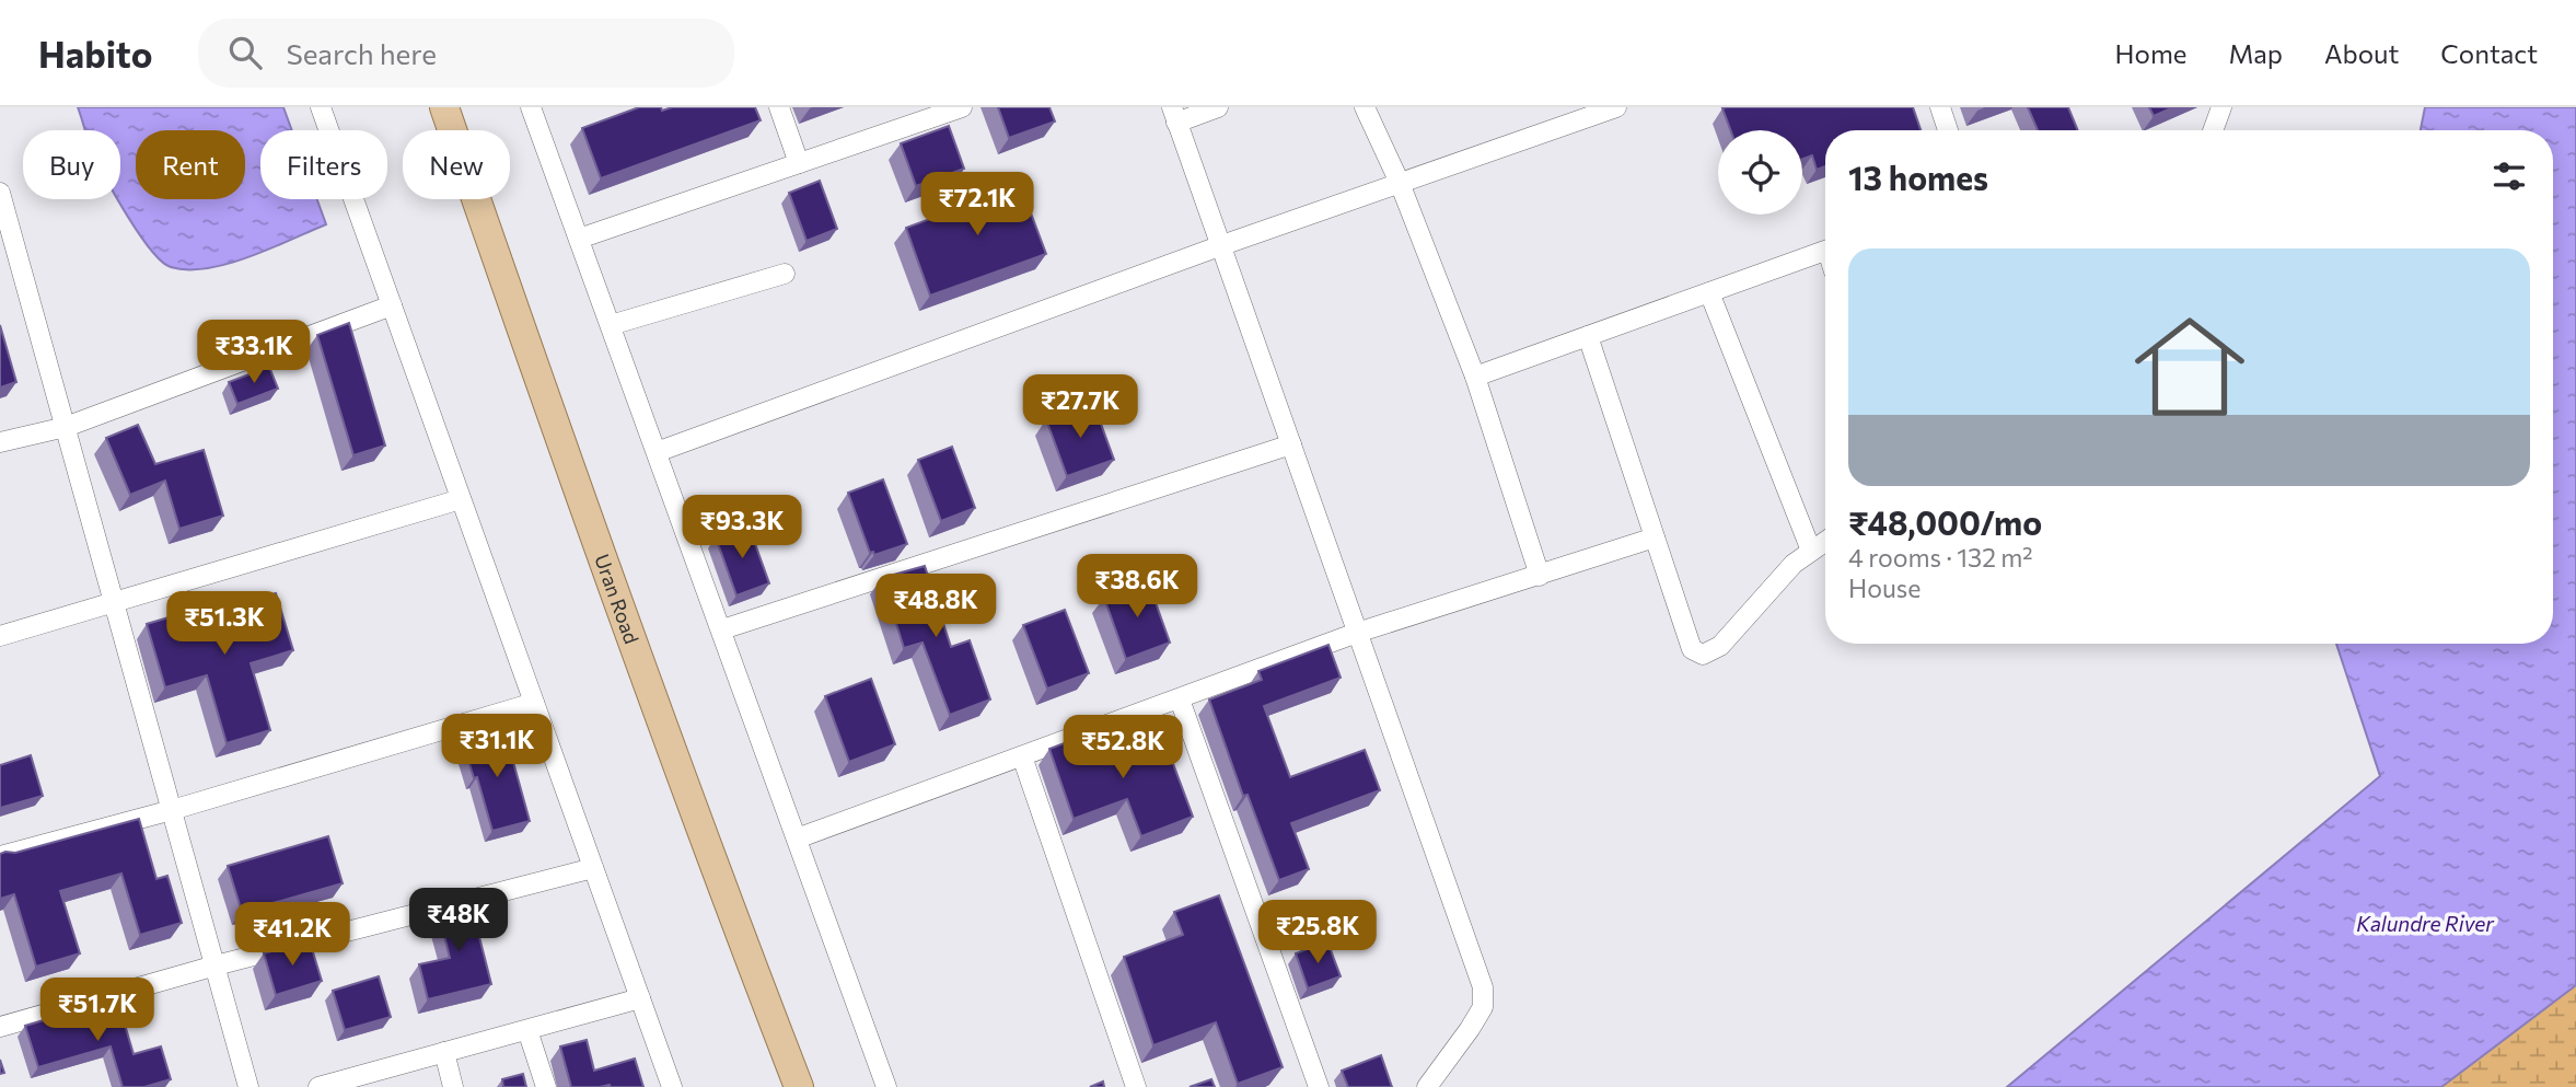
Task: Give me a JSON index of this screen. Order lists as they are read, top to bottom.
{
  "streets": {
    "main road": ["Uran Road"]
  },
  "water": ["Kalundre River"],
  "page": {
    "header": "Habito",
    "search": "Search here",
    "nav": [
      "Home",
      "Map",
      "About",
      "Contact"
    ],
    "chip": [
      "Buy",
      "Rent",
      "Filters",
      "New"
    ],
    "heading": "13 homes",
    "price": [
      "₹72.1K",
      "₹33.1K",
      "₹27.7K",
      "₹93.3K",
      "₹38.6K",
      "₹48.8K",
      "₹51.3K",
      "₹31.1K",
      "₹52.8K",
      "₹48K",
      "₹25.8K",
      "₹41.2K",
      "₹51.7K"
    ],
    "list": [
      {
        "name": "₹48,000/mo",
        "note": "4 rooms · 132 m² · House"
      }
    ]
  }
}
